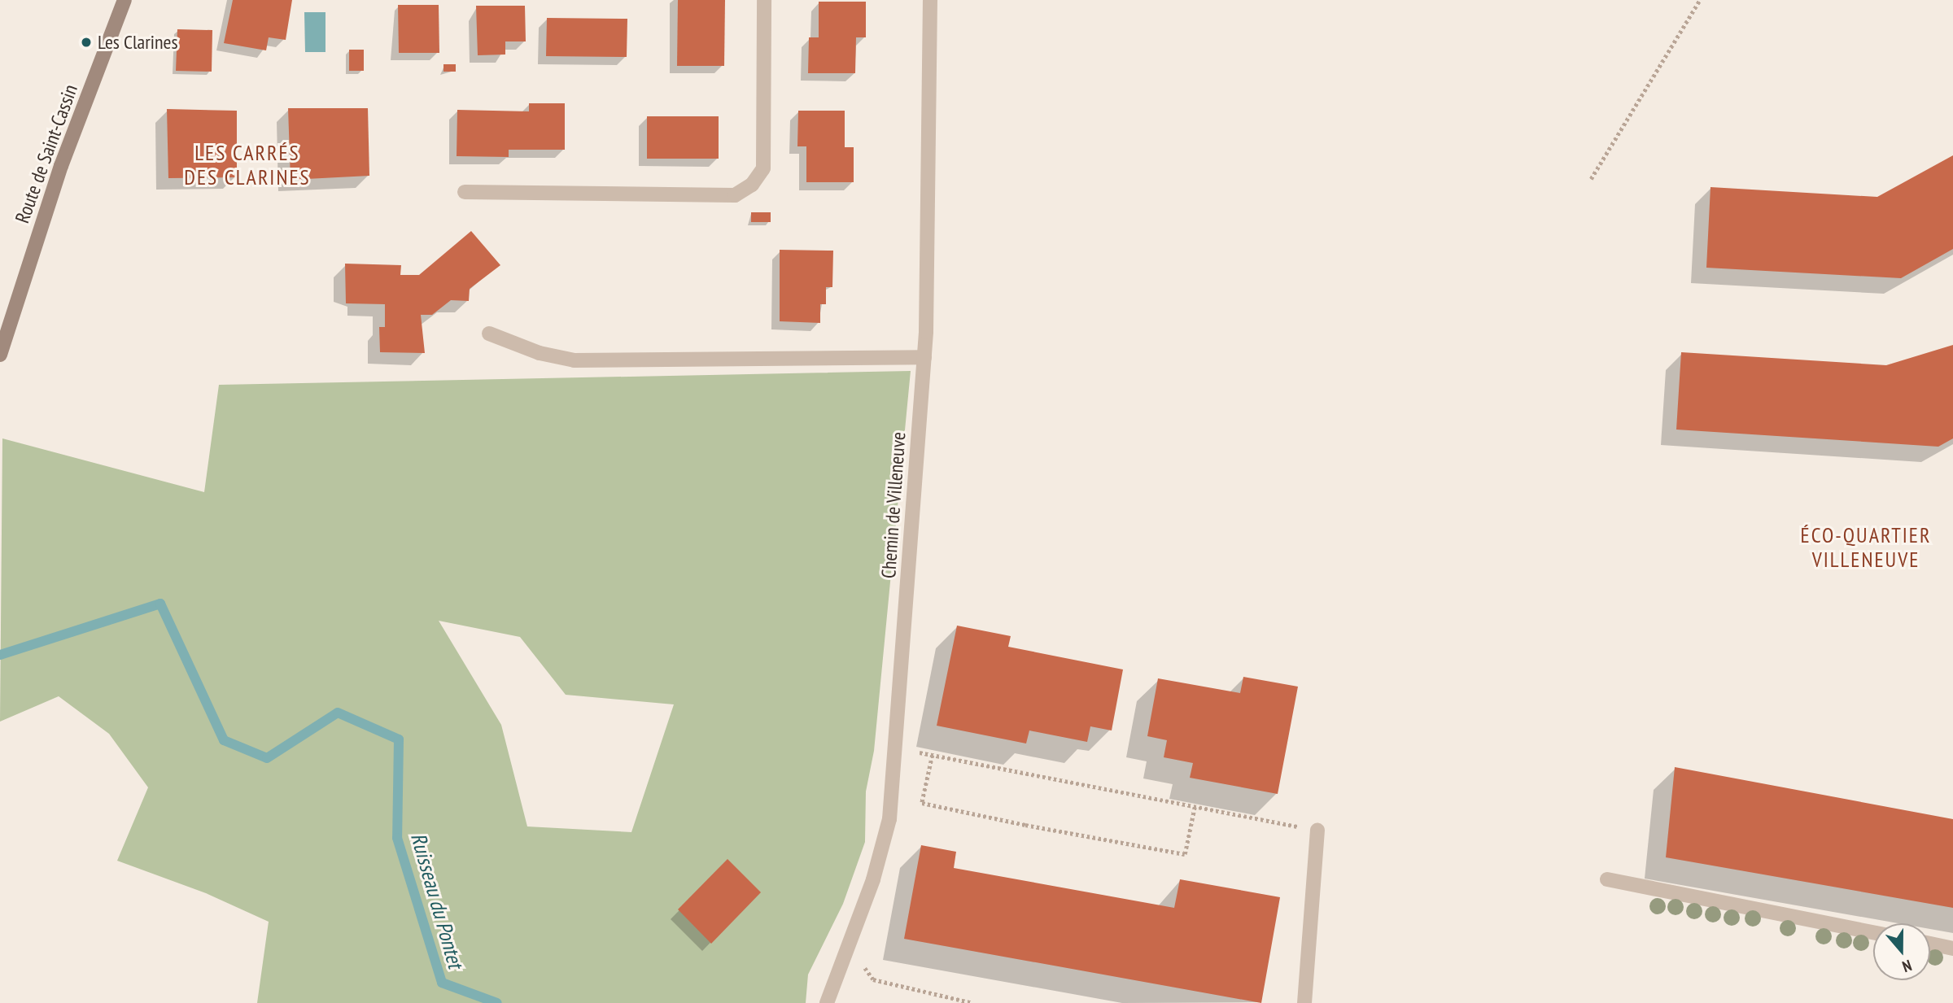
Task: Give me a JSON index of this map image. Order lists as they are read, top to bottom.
{
  "streets": {
    "street": ["Route de Saint-Cassin", "Chemin de Villeneuve"]
  },
  "districts": ["LES CARRÉS DES CLARINES", "ÉCO-QUARTIER VILLENEUVE"],
  "water": ["Ruisseau du Pontet"],
  "places": ["Les Clarines"],
  "north": "bottom"
}
